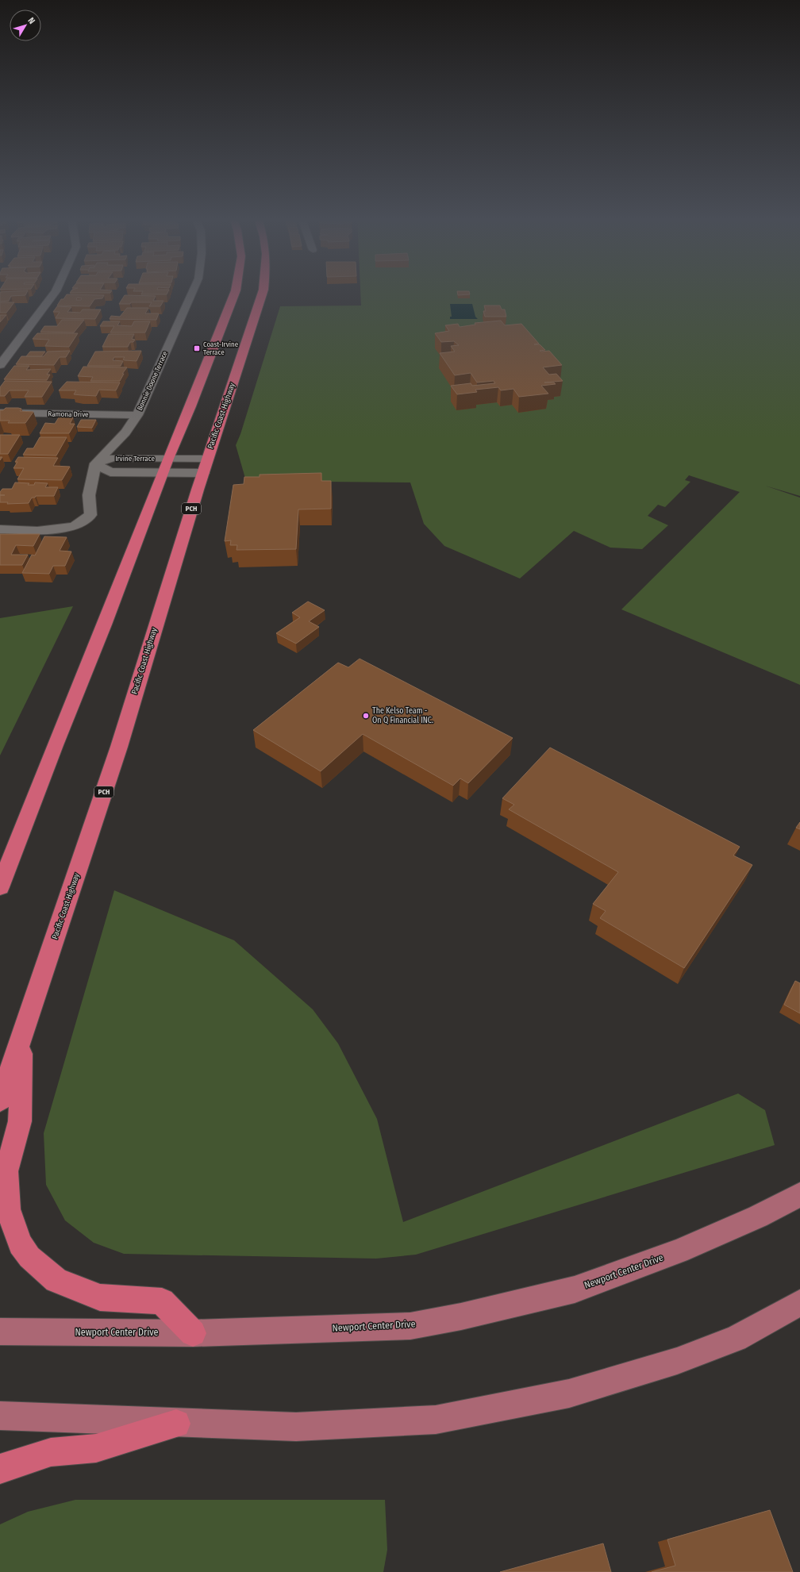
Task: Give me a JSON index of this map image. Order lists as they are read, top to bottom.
{
  "streets": {
    "highway": ["Pacific Coast Highway", "PCH"],
    "main road": ["Newport Center Drive"],
    "street": ["Bonnie Doone Terrace", "Ramona Drive", "Irvine Terrace"]
  },
  "crossings": [
    ["Bonnie Doone Terrace", "Ramona Drive"],
    ["Bonnie Doone Terrace", "Irvine Terrace"],
    ["Pacific Coast Highway", "Irvine Terrace"]
  ],
  "places": {
    "transit": ["Coast-Irvine Terrace"],
    "other": ["The Kelso Team - On Q Financial INC."]
  },
  "north": "top right"
}
